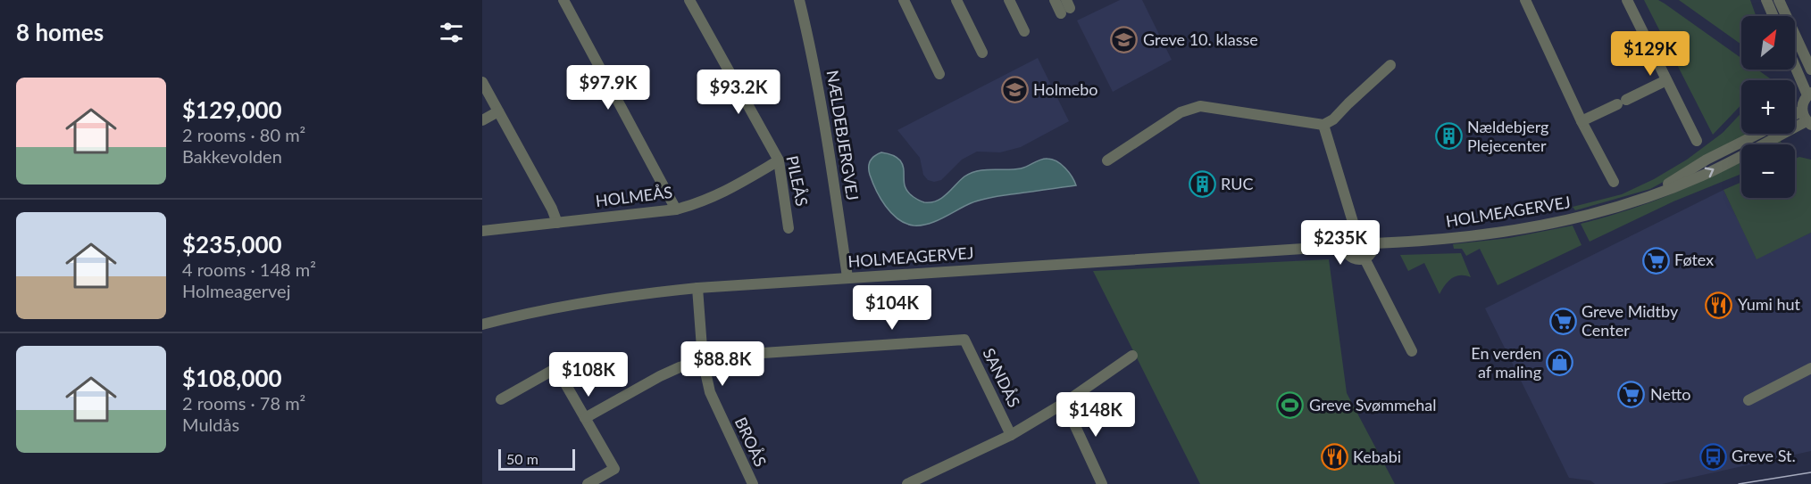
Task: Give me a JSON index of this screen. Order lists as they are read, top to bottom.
{
  "streets": {
    "street": [
      "NÆLDEBJERGVEJ",
      "PILEÅS",
      "HOLMEÅS",
      "HOLMEAGERVEJ",
      "SANDÅS",
      "BROÅS"
    ]
  },
  "crossings": [
    ["NÆLDEBJERGVEJ", "HOLMEAGERVEJ"],
    ["PILEÅS", "HOLMEÅS"],
    ["HOLMEAGERVEJ", "BROÅS"],
    ["SANDÅS", "BROÅS"]
  ],
  "places": {
    "school or university": ["Greve 10. klasse", "Holmebo"],
    "building": ["Nældebjerg Plejecenter", "RUC"],
    "supermarket": ["Føtex", "Greve Midtby Center", "Netto"],
    "restaurant": ["Yumi hut", "Kebabi"],
    "shop": ["En verden af maling"],
    "sports": ["Greve Svømmehal"],
    "bus stop": ["Greve St."]
  },
  "scale_bar": "50 m",
  "north": "top right",
  "page": {
    "heading": "8 homes",
    "map_buttons": ["+", "−"],
    "price": [
      "$129K",
      "$97.9K",
      "$93.2K",
      "$235K",
      "$104K",
      "$88.8K",
      "$108K",
      "$148K"
    ],
    "list": [
      {
        "name": "$129,000",
        "note": "2 rooms · 80 m² · Bakkevolden"
      },
      {
        "name": "$235,000",
        "note": "4 rooms · 148 m² · Holmeagervej"
      },
      {
        "name": "$108,000",
        "note": "2 rooms · 78 m² · Muldås"
      }
    ],
    "scale": "50 m"
  }
}
